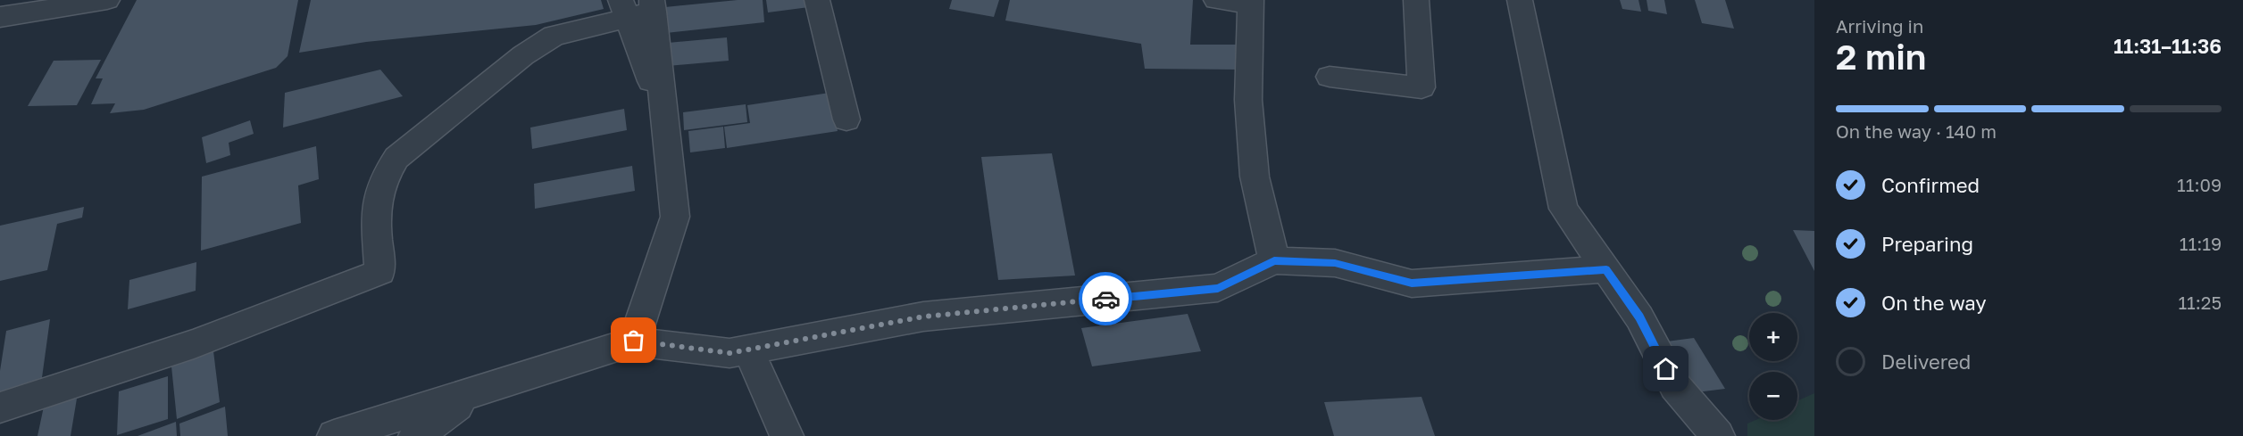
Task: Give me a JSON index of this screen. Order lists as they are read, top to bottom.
{
  "page": {
    "heading": ["2 min", "Arriving in", "11:31–11:36"],
    "bar": "On the way · 140 m",
    "list": [
      ["Confirmed", "11:09"],
      ["Preparing", "11:19"],
      ["On the way", "11:25"],
      "Delivered"
    ],
    "map_buttons": ["+", "−"]
  }
}
